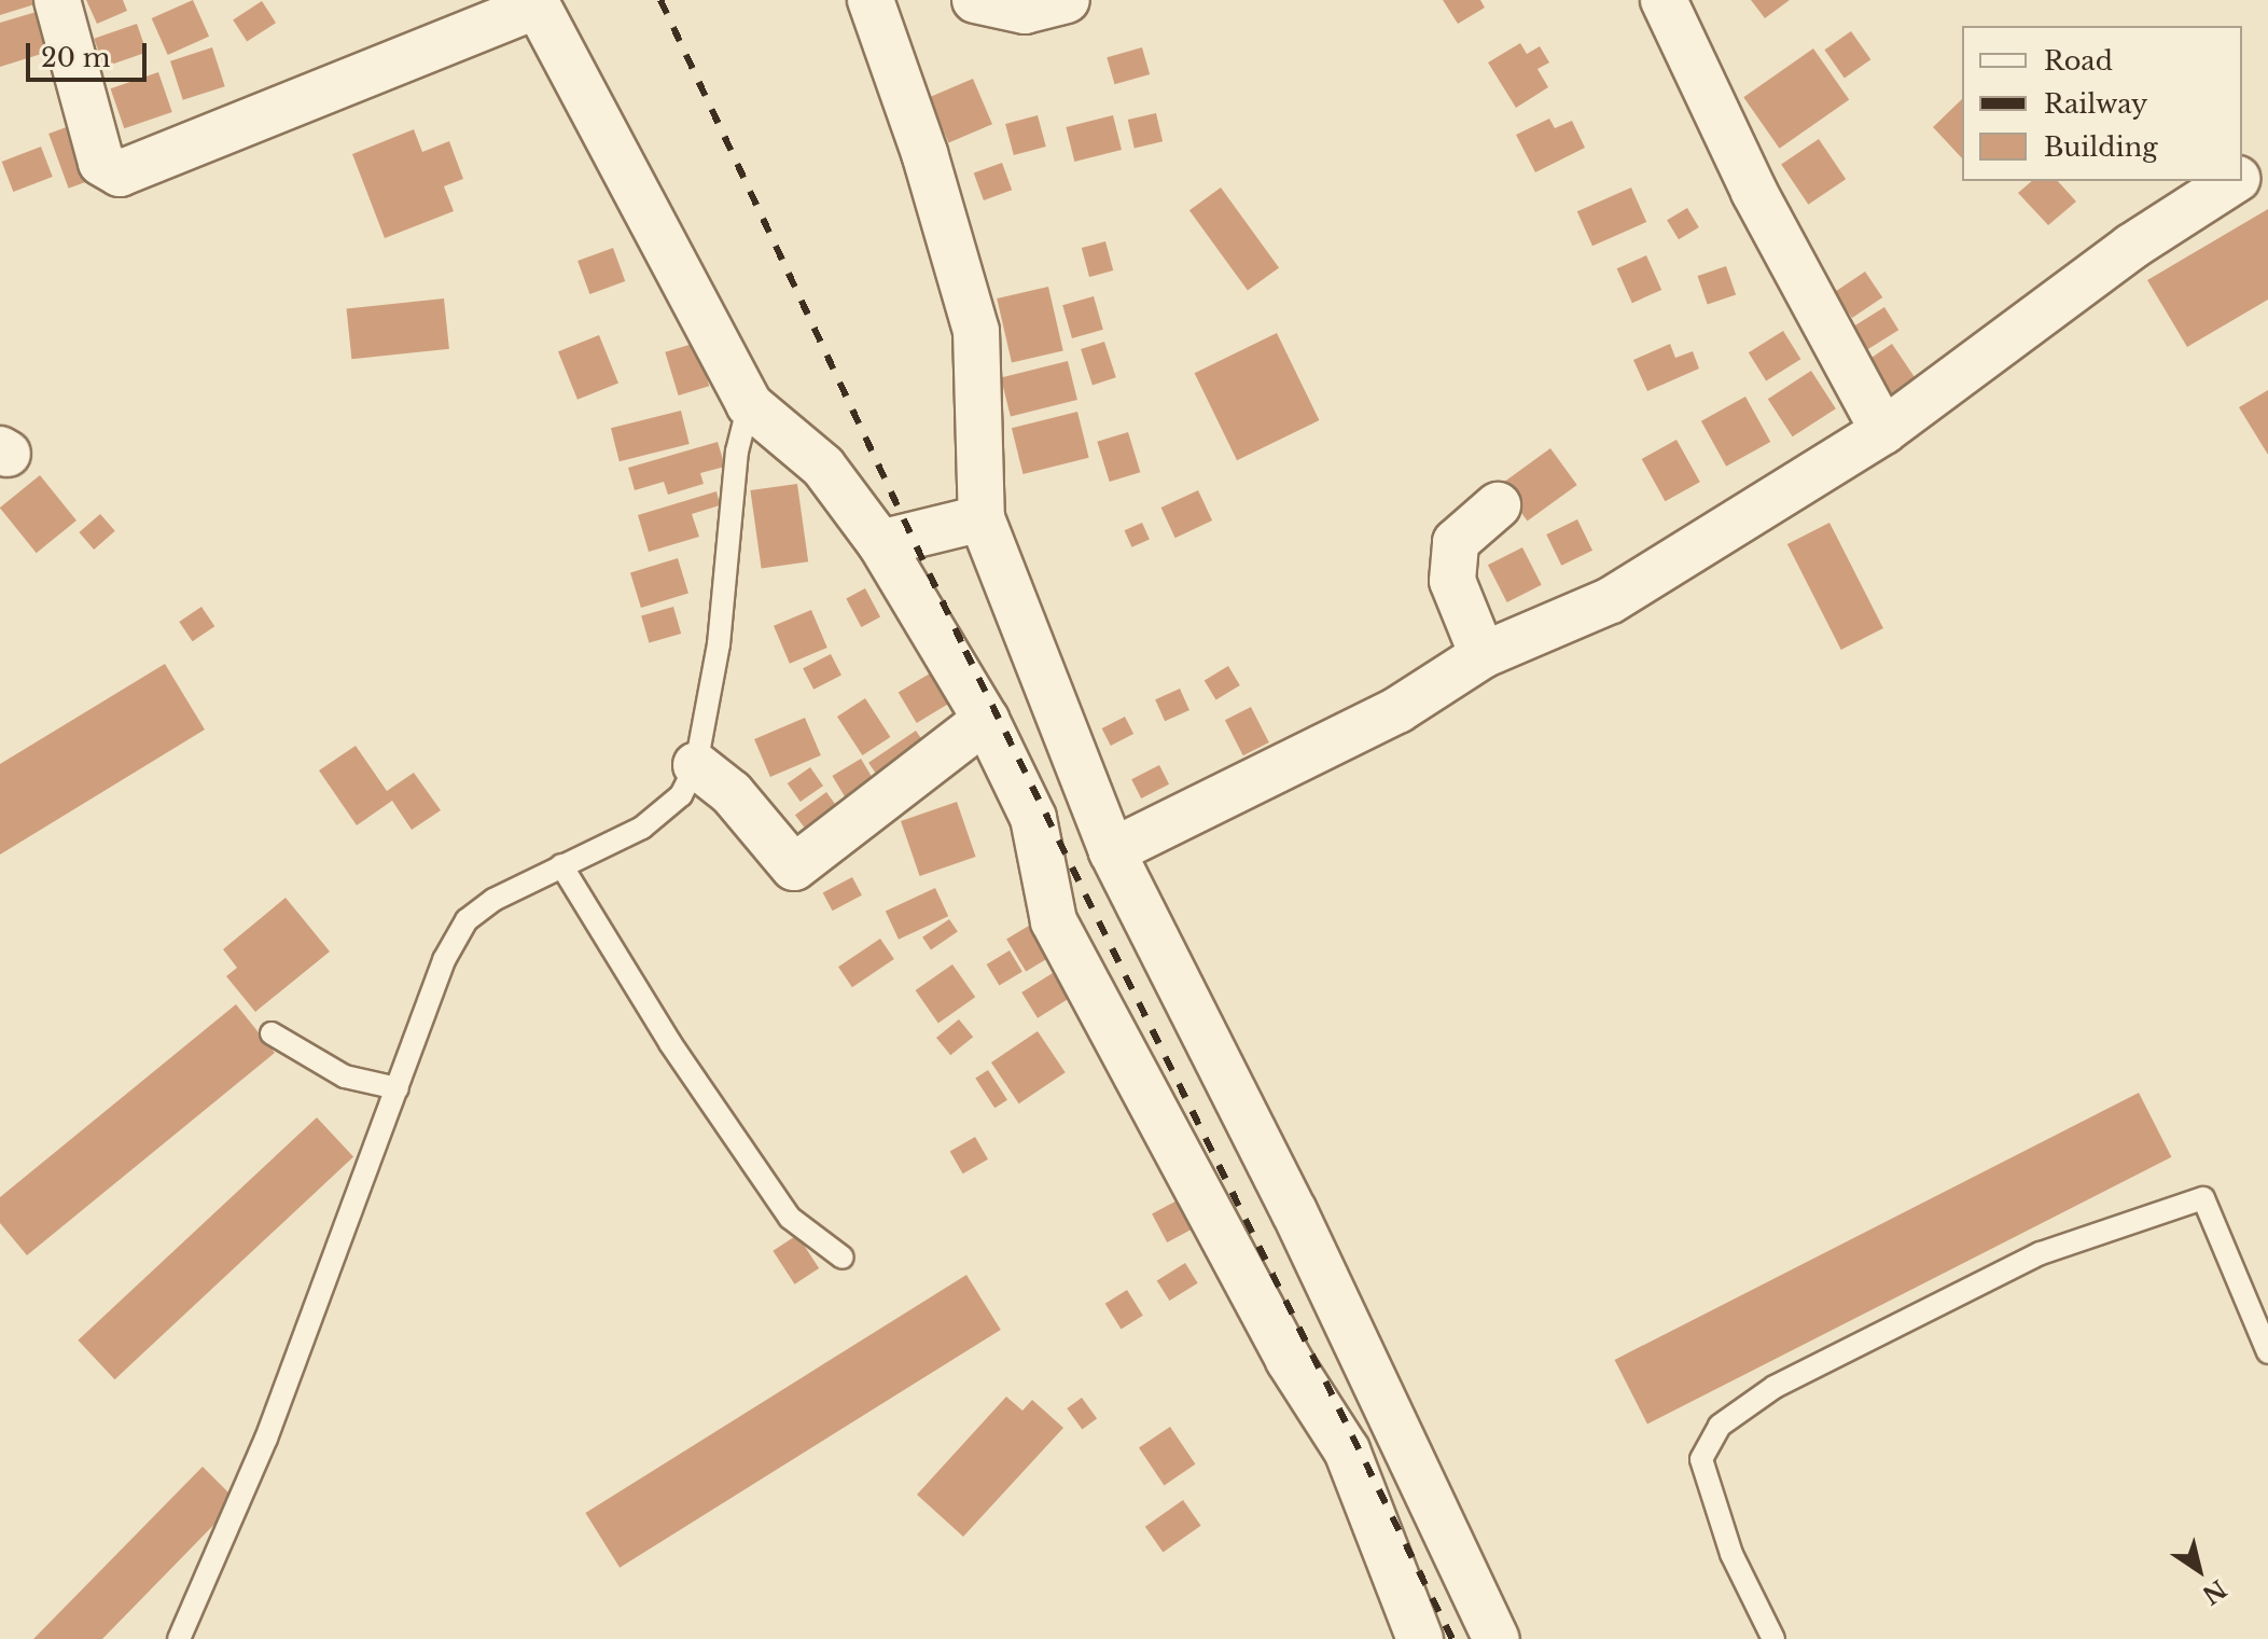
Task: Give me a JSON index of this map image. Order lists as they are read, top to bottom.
{
  "legend": ["Road", "Railway", "Building"],
  "scale_bar": "20 m",
  "north": "bottom right"
}
